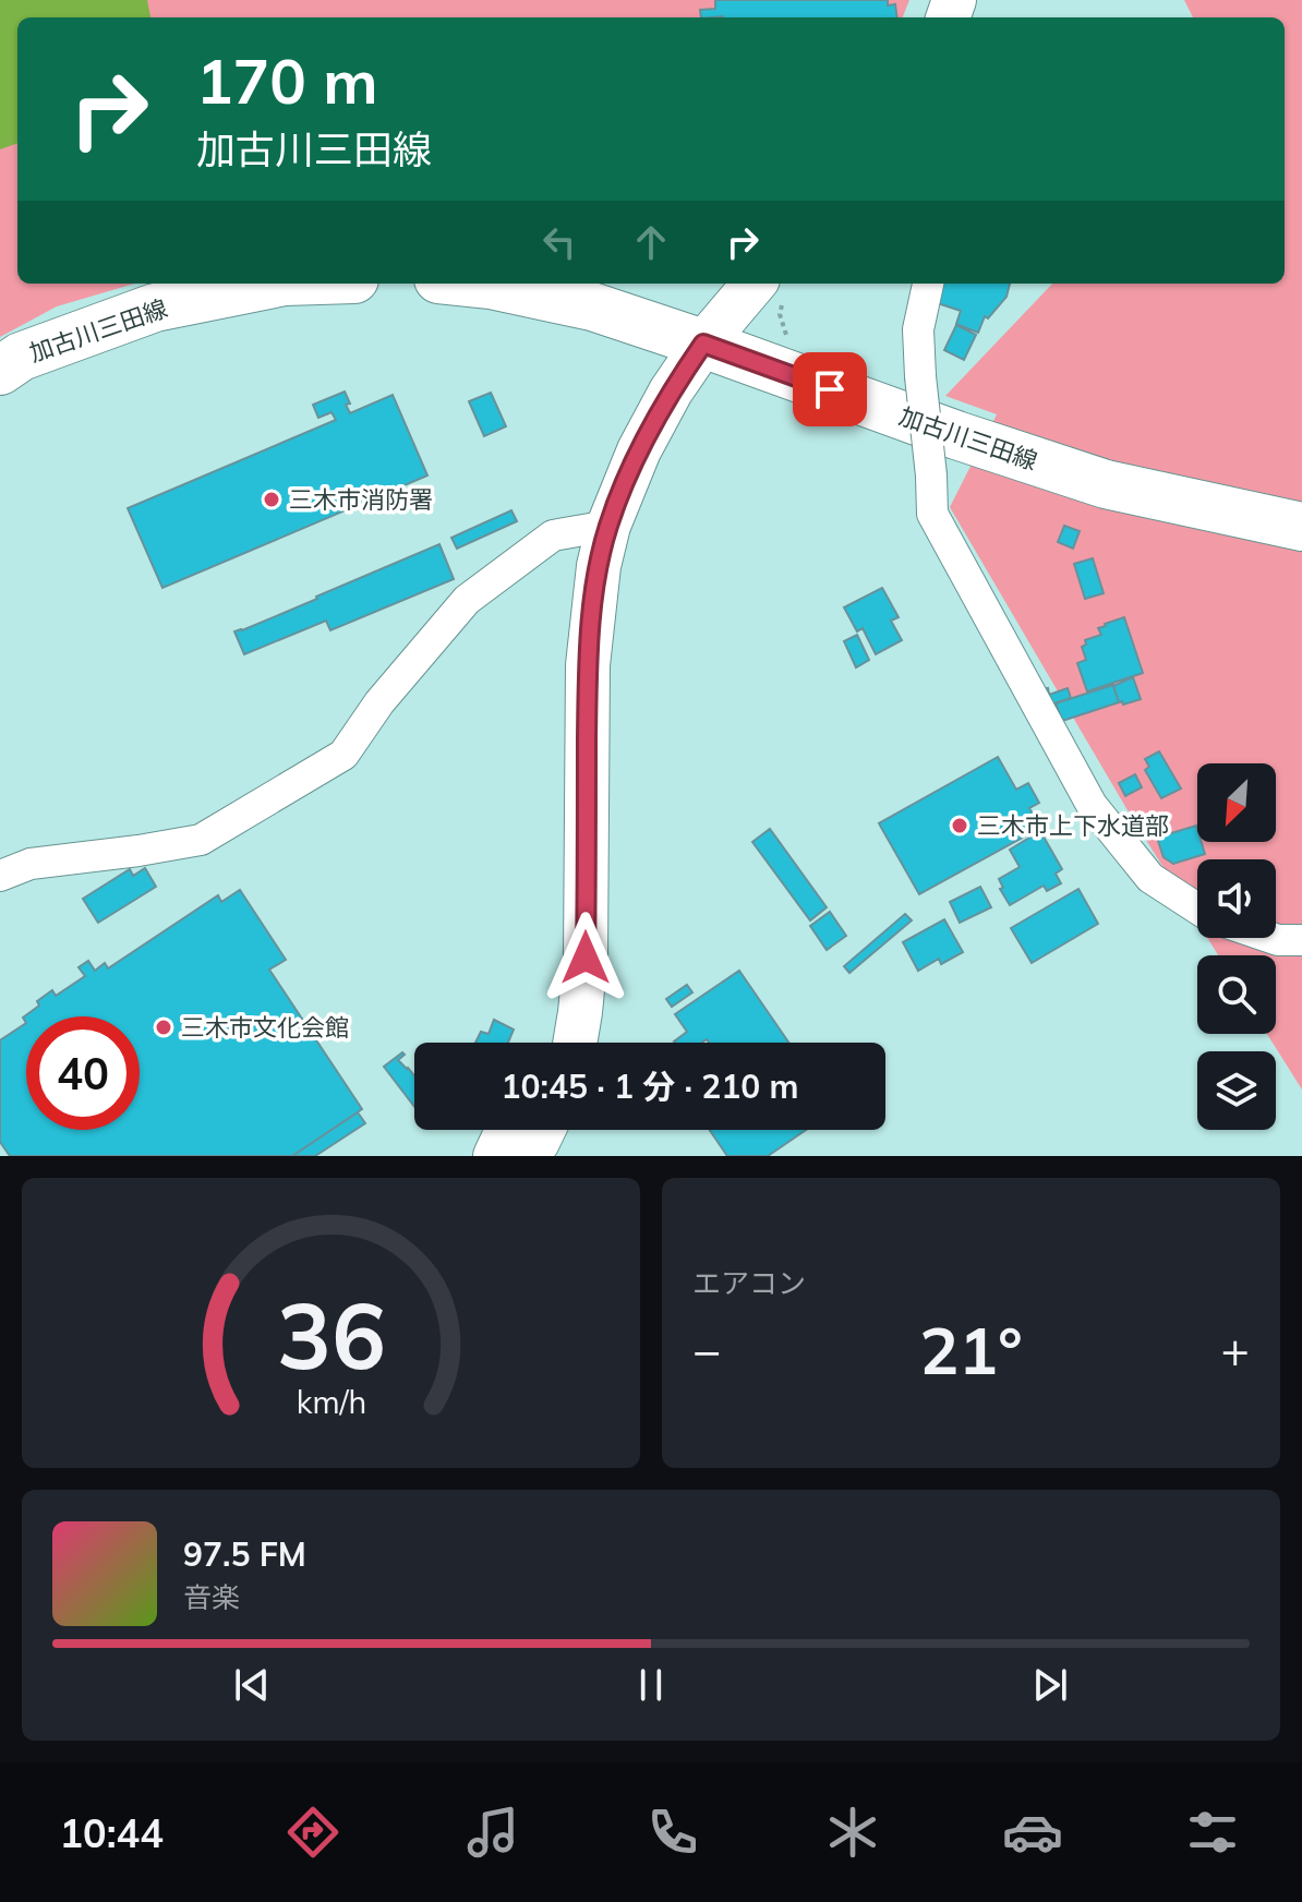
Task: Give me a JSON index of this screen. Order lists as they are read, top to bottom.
{
  "streets": {
    "main road": ["加古川三田線"]
  },
  "places": ["三木市消防署", "三木市上下水道部", "三木市文化会館"],
  "north": "bottom left",
  "page": {
    "turn": ["170 m", "加古川三田線"],
    "limit": "40",
    "trip": "10:45 · 1 分 · 210 m",
    "tile": "エアコン",
    "heat": ["−", "21°", "+"],
    "song": ["97.5 FM", "音楽"],
    "tabs": "10:44",
    "gauge": ["36", "km/h"]
  }
}
